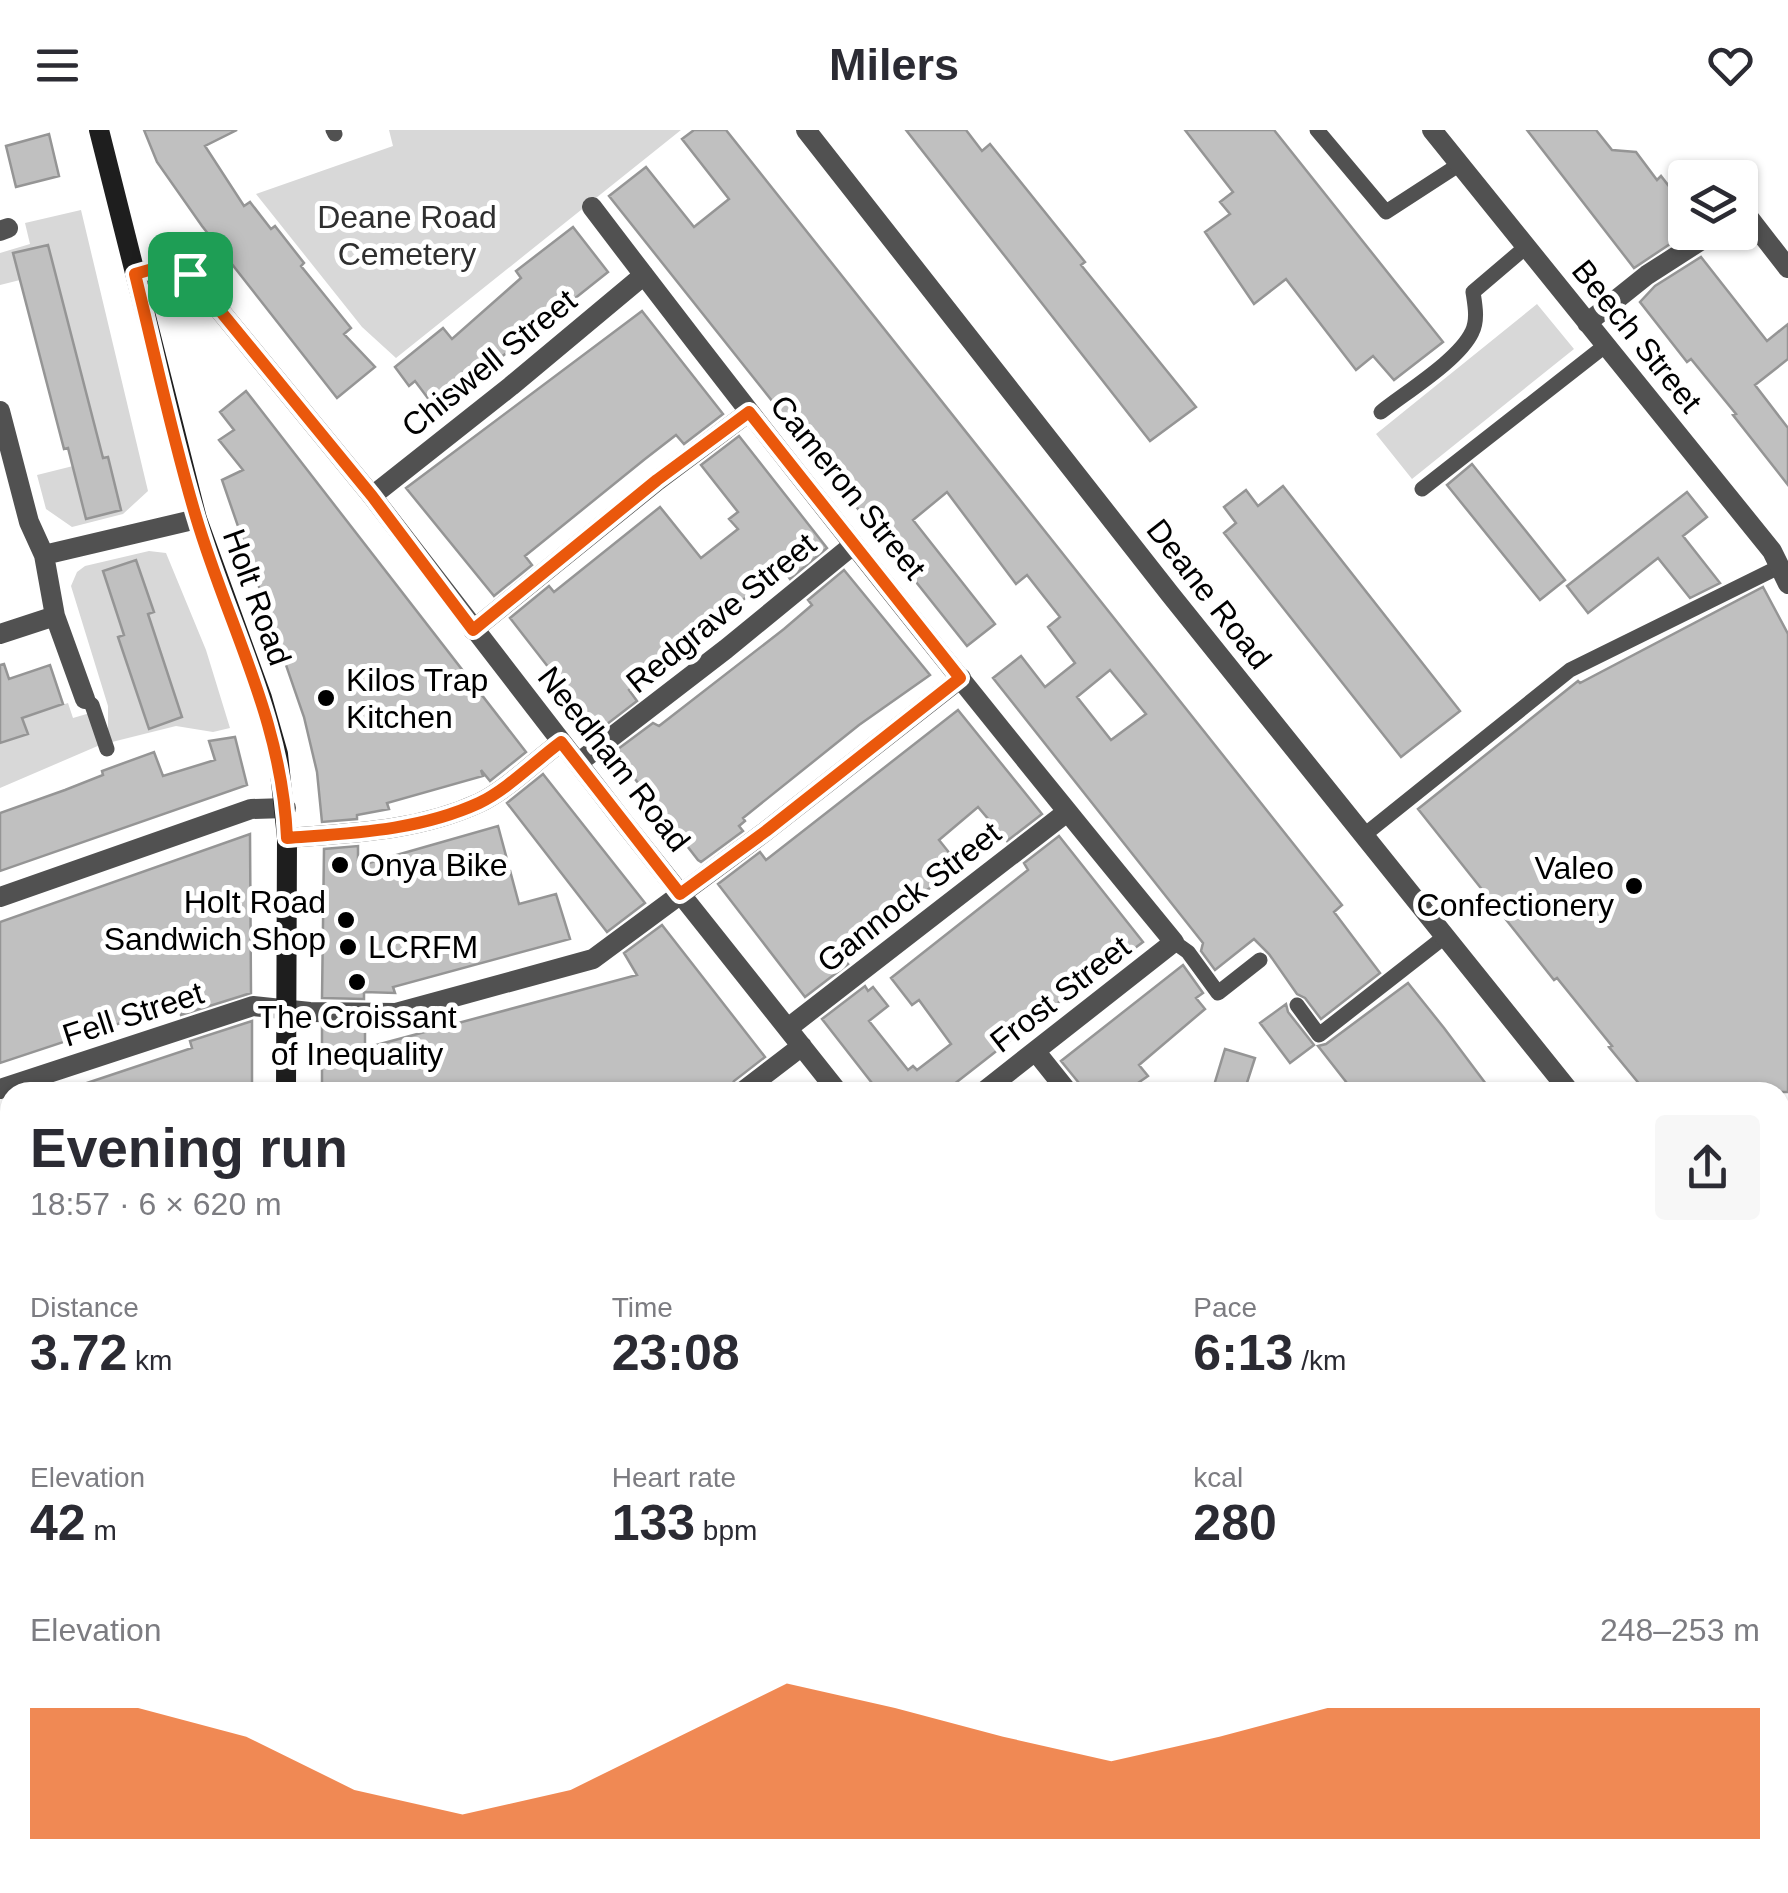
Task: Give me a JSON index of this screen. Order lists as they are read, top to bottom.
{
  "streets": {
    "main road": ["Holt Road"],
    "street": [
      "Beech Street",
      "Chiswell Street",
      "Cameron Street",
      "Deane Road",
      "Redgrave Street",
      "Needham Road",
      "Gannock Street",
      "Frost Street",
      "Fell Street"
    ]
  },
  "crossings": [
    ["Chiswell Street", "Cameron Street"],
    ["Chiswell Street", "Needham Road"],
    ["Cameron Street", "Redgrave Street"],
    ["Cameron Street", "Gannock Street"],
    ["Cameron Street", "Frost Street"],
    ["Cameron Street", "Fell Street"],
    ["Holt Road", "Needham Road"],
    ["Holt Road", "Fell Street"],
    ["Redgrave Street", "Needham Road"],
    ["Needham Road", "Gannock Street"],
    ["Needham Road", "Fell Street"]
  ],
  "parks": ["Deane Road Cemetery"],
  "places": [
    "Kilos Trap Kitchen",
    "Onya Bike",
    "Valeo Confectionery",
    "Holt Road Sandwich Shop",
    "LCRFM",
    "The Croissant of Inequality"
  ],
  "page": {
    "header": "Milers",
    "heading": ["Evening run", "18:57 · 6 × 620 m"],
    "stats": [
      ["Distance", "3.72 km"],
      ["Time", "23:08"],
      ["Pace", "6:13 /km"],
      ["Elevation", "42 m"],
      ["Heart rate", "133 bpm"],
      ["kcal", "280"]
    ],
    "chart": ["Elevation", "248–253 m"]
  }
}
